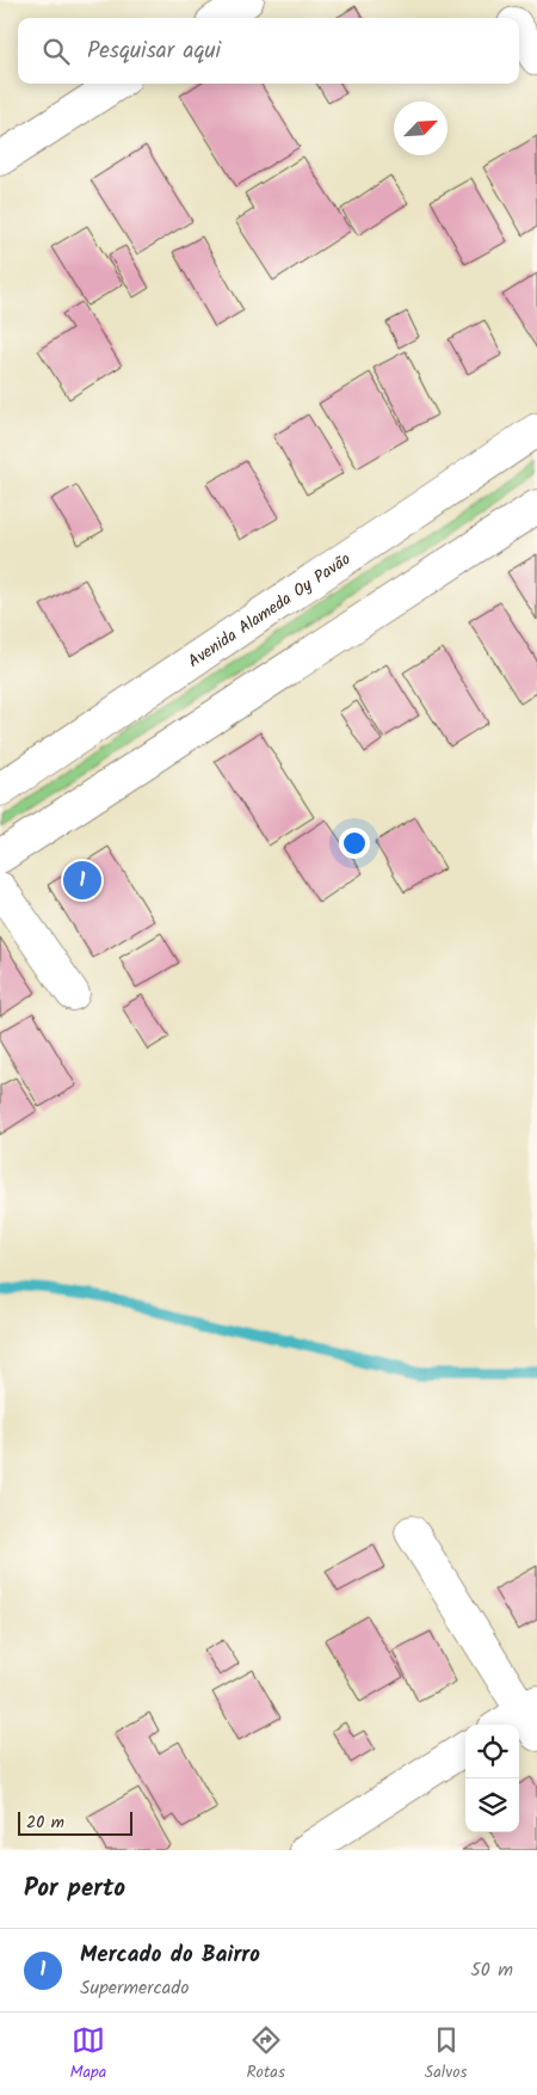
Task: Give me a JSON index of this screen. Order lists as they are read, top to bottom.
{
  "streets": {
    "street": ["Avenida Alameda Oy Pavão"]
  },
  "scale_bar": "20 m",
  "north": "top right",
  "page": {
    "search": "Pesquisar aqui",
    "pins": "1",
    "scale": "20 m",
    "heading": "Por perto",
    "list": [
      {
        "mark": "1",
        "name": "Mercado do Bairro",
        "note": "Supermercado",
        "value": "50 m"
      }
    ],
    "nav": ["Mapa", "Rotas", "Salvos"]
  }
}
